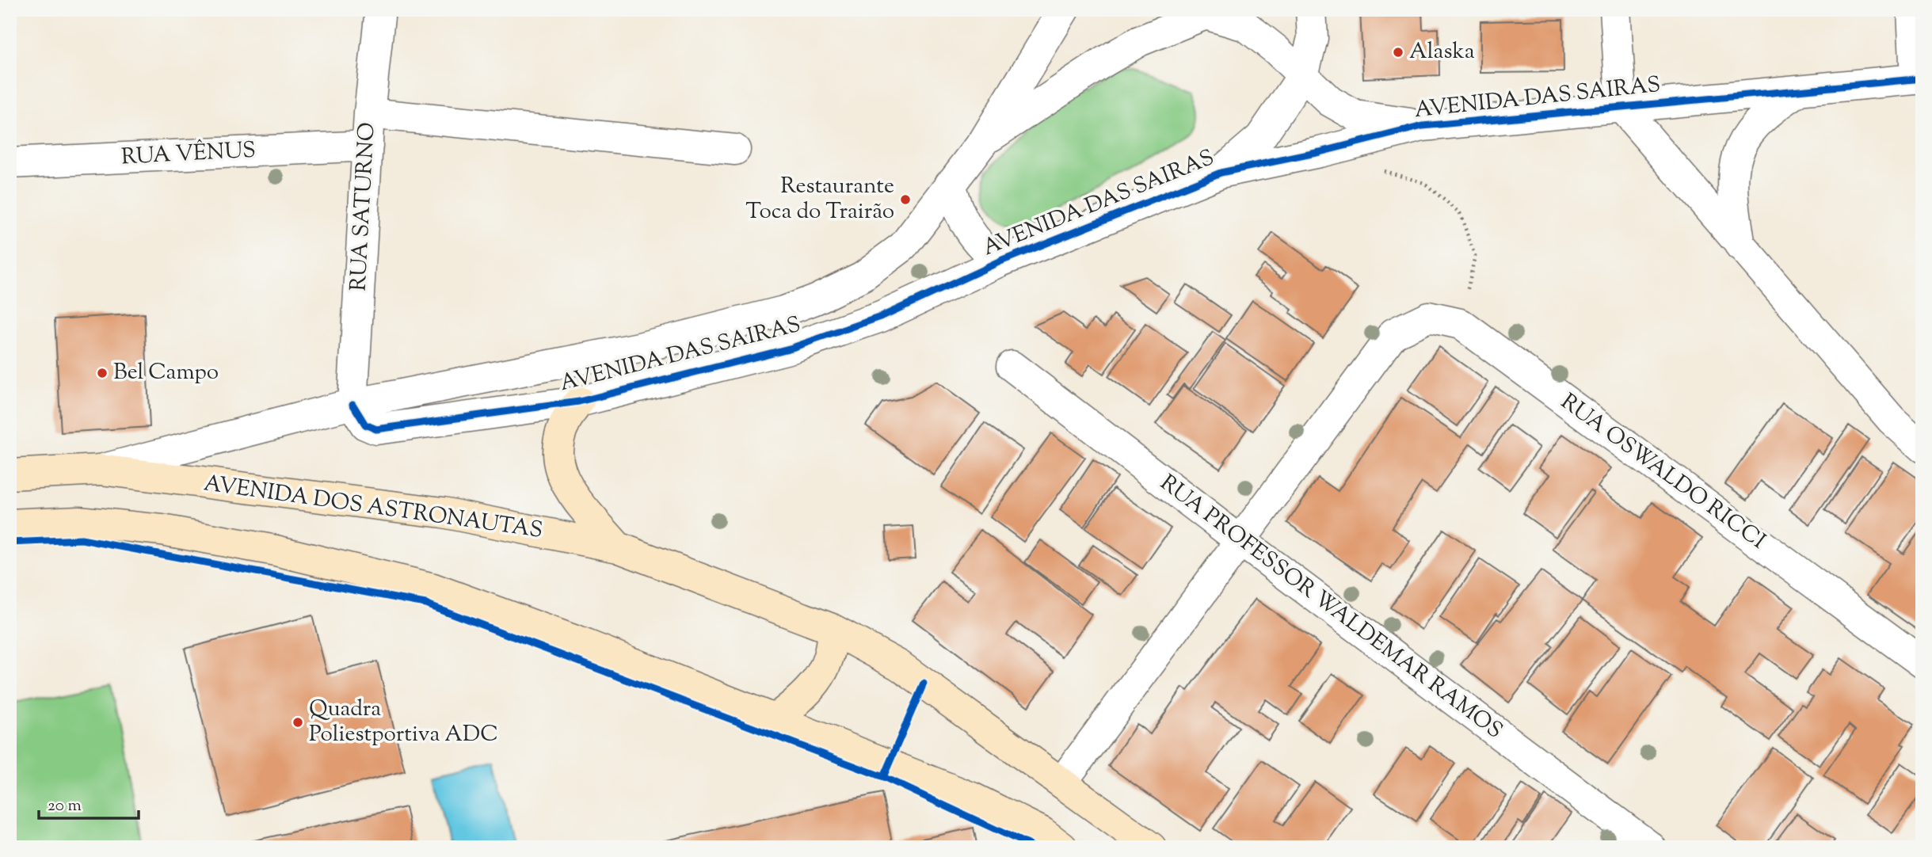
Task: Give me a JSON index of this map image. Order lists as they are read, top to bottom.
{
  "streets": {
    "main road": ["AVENIDA DOS ASTRONAUTAS"],
    "street": [
      "AVENIDA DAS SAIRAS",
      "RUA VÊNUS",
      "RUA SATURNO",
      "RUA OSWALDO RICCI",
      "RUA PROFESSOR WALDEMAR RAMOS"
    ]
  },
  "crossings": [
    ["AVENIDA DAS SAIRAS", "RUA SATURNO"],
    ["RUA VÊNUS", "RUA SATURNO"],
    ["RUA OSWALDO RICCI", "RUA PROFESSOR WALDEMAR RAMOS"]
  ],
  "places": [
    "Alaska",
    "Restaurante Toca do Trairão",
    "Bel Campo",
    "Quadra Poliestportiva ADC"
  ],
  "scale_bar": "20 m"
}
